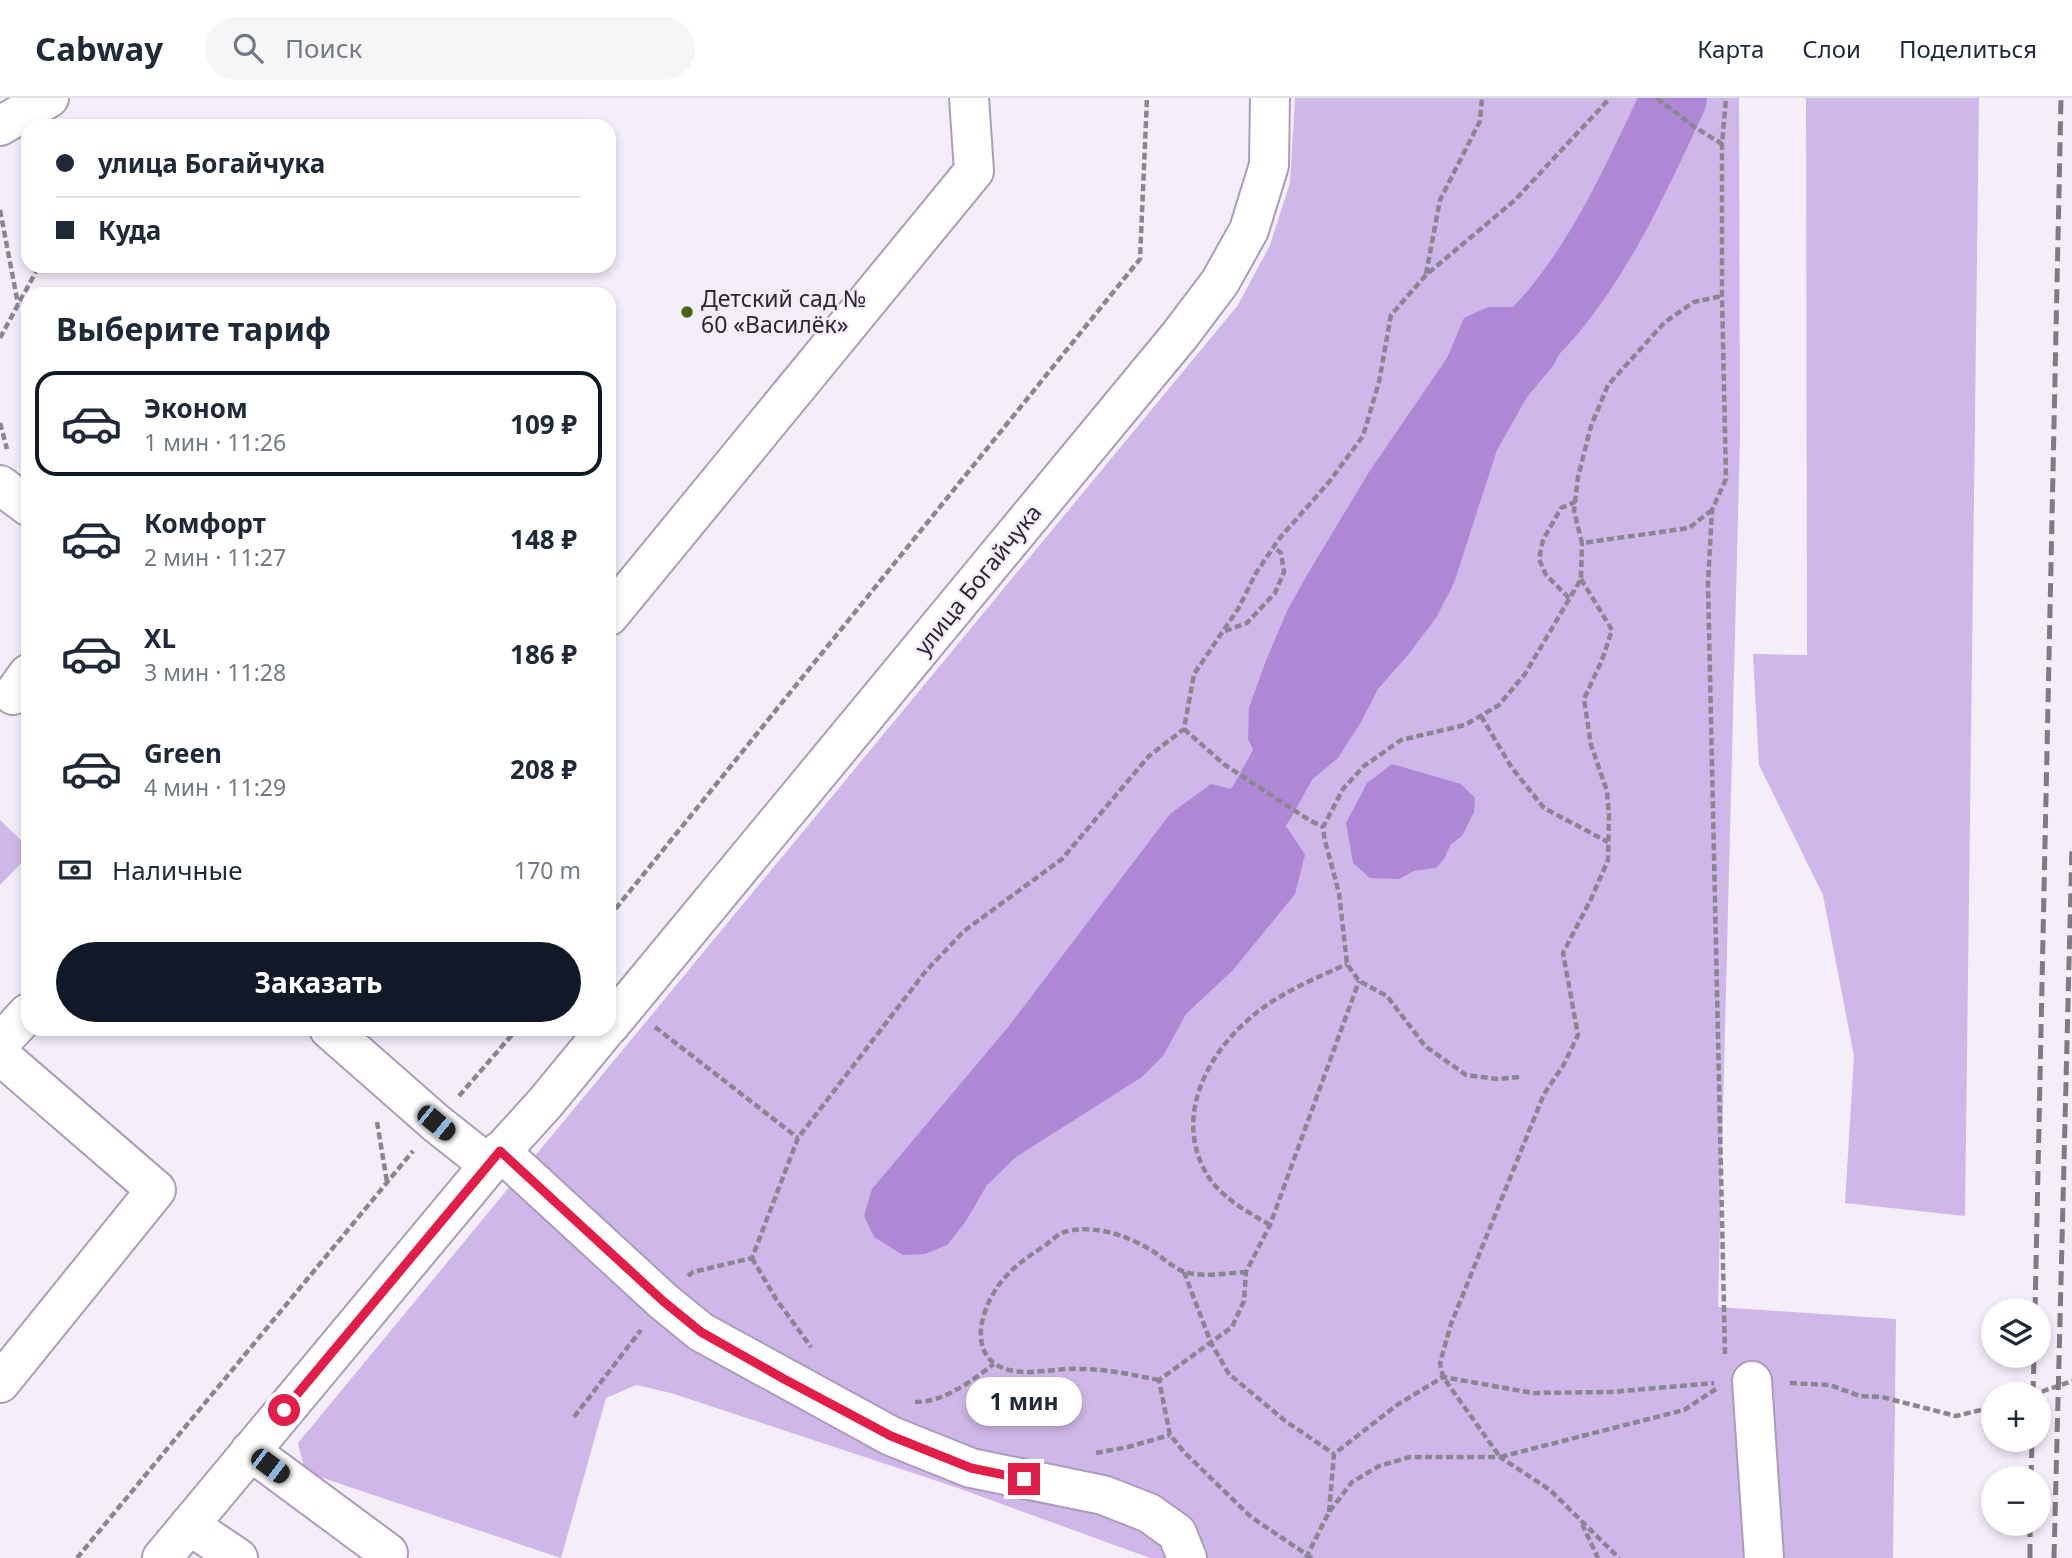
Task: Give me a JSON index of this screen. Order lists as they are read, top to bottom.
{
  "streets": {
    "street": ["улица Богайчука"]
  },
  "places": ["Детский сад № 60 «Василёк»"],
  "page": {
    "header": "Cabway",
    "search": "Поиск",
    "nav": ["Карта", "Слои", "Поделиться"],
    "banner": ["улица Богайчука", "Куда"],
    "heading": "Выберите тариф",
    "list": [
      {
        "name": "Эконом",
        "note": "1 мин · 11:26",
        "value": "109 ₽"
      },
      {
        "name": "Комфорт",
        "note": "2 мин · 11:27",
        "value": "148 ₽"
      },
      {
        "name": "XL",
        "note": "3 мин · 11:28",
        "value": "186 ₽"
      },
      {
        "name": "Green",
        "note": "4 мин · 11:29",
        "value": "208 ₽"
      }
    ],
    "pay": ["Наличные", "170 m"],
    "buttons": "Заказать",
    "map_buttons": ["+", "−"],
    "bubble": "1 мин"
  }
}
